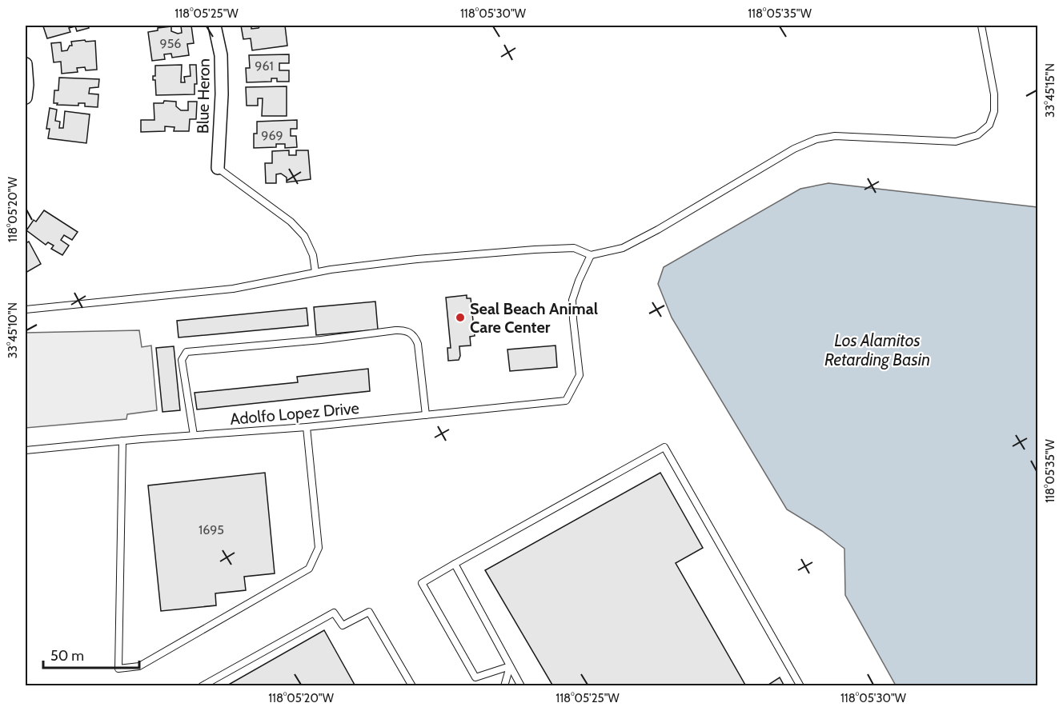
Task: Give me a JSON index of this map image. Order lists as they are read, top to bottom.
{
  "streets": {
    "street": ["Blue Heron"],
    "lane": ["Adolfo Lopez Drive"]
  },
  "water": ["Los Alamitos Retarding Basin"],
  "places": ["Seal Beach Animal Care Center"],
  "house_numbers": [
    "956",
    "961",
    "969",
    "1695"
  ],
  "scale_bar": "50 m",
  "coordinates": [
    "118°05'25\"W",
    "118°05'30\"W",
    "118°05'35\"W",
    "33°45'15\"N",
    "118°05'20\"W",
    "33°45'10\"N"
  ]
}
